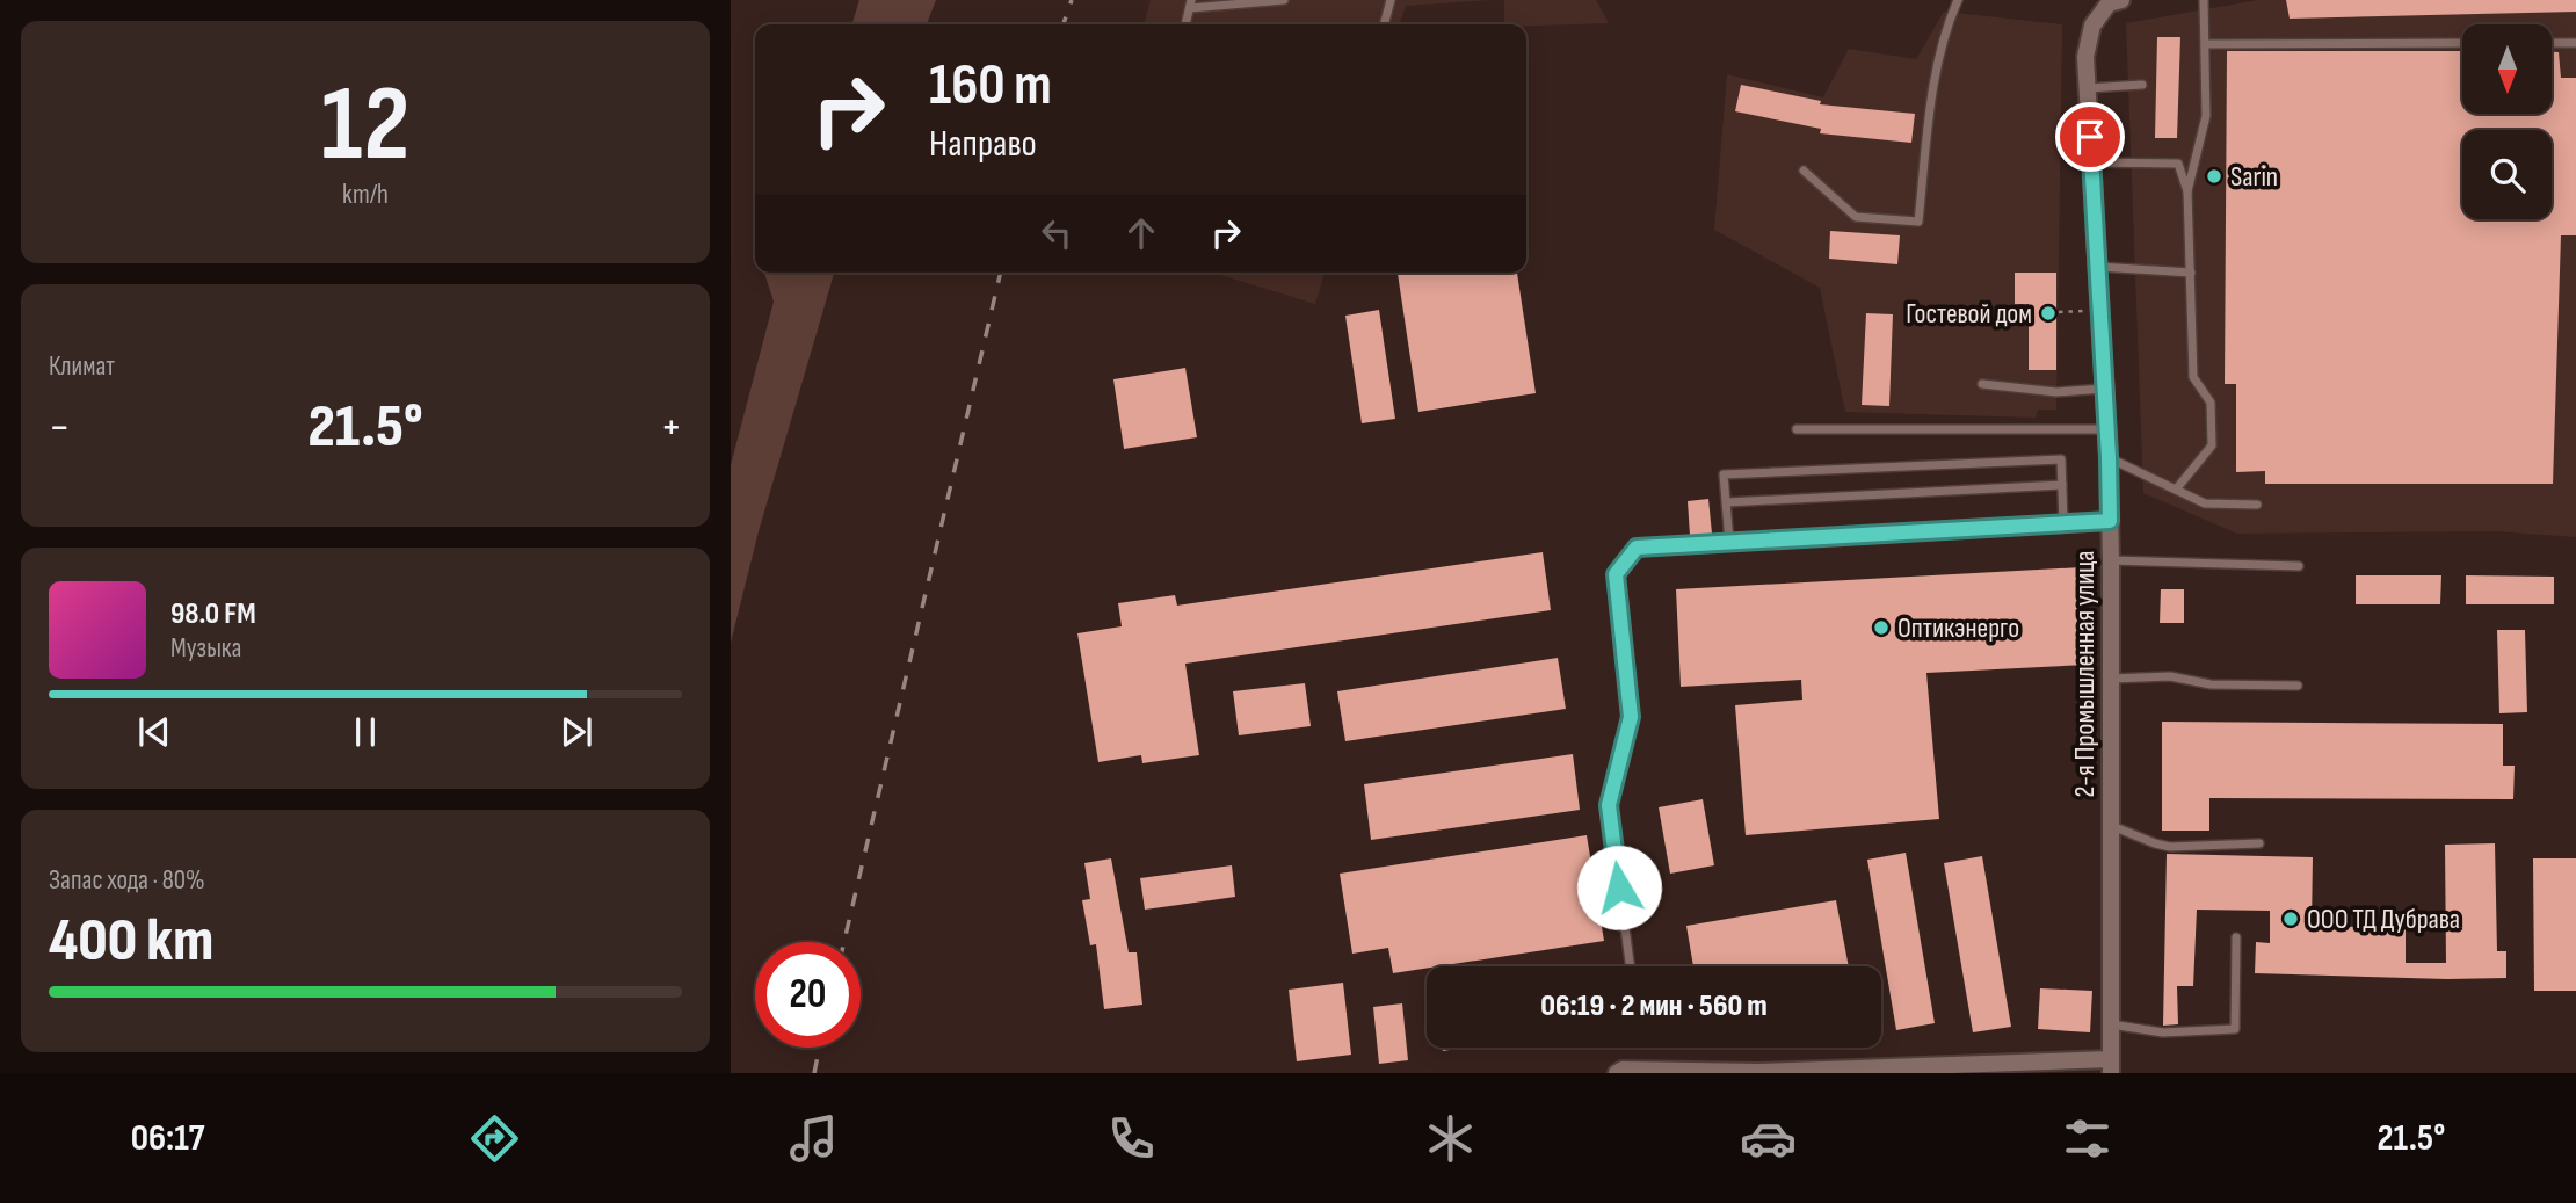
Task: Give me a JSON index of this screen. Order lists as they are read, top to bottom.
{
  "streets": {
    "street": ["2-я Промышленная улица"]
  },
  "places": [
    "Sarin",
    "Гостевой дом",
    "Оптикэнерго",
    "ООО ТД Дубрава"
  ],
  "north": "bottom",
  "page": {
    "tile": [
      ["12", "km/h"],
      "Климат",
      ["Запас хода · 80%", "400 km"]
    ],
    "turn": ["160 m", "Направо"],
    "heat": ["−", "21.5°", "+"],
    "song": ["98.0 FM", "Музыка"],
    "limit": "20",
    "trip": "06:19 · 2 мин · 560 m",
    "tabs": ["06:17", "21.5°"]
  }
}
